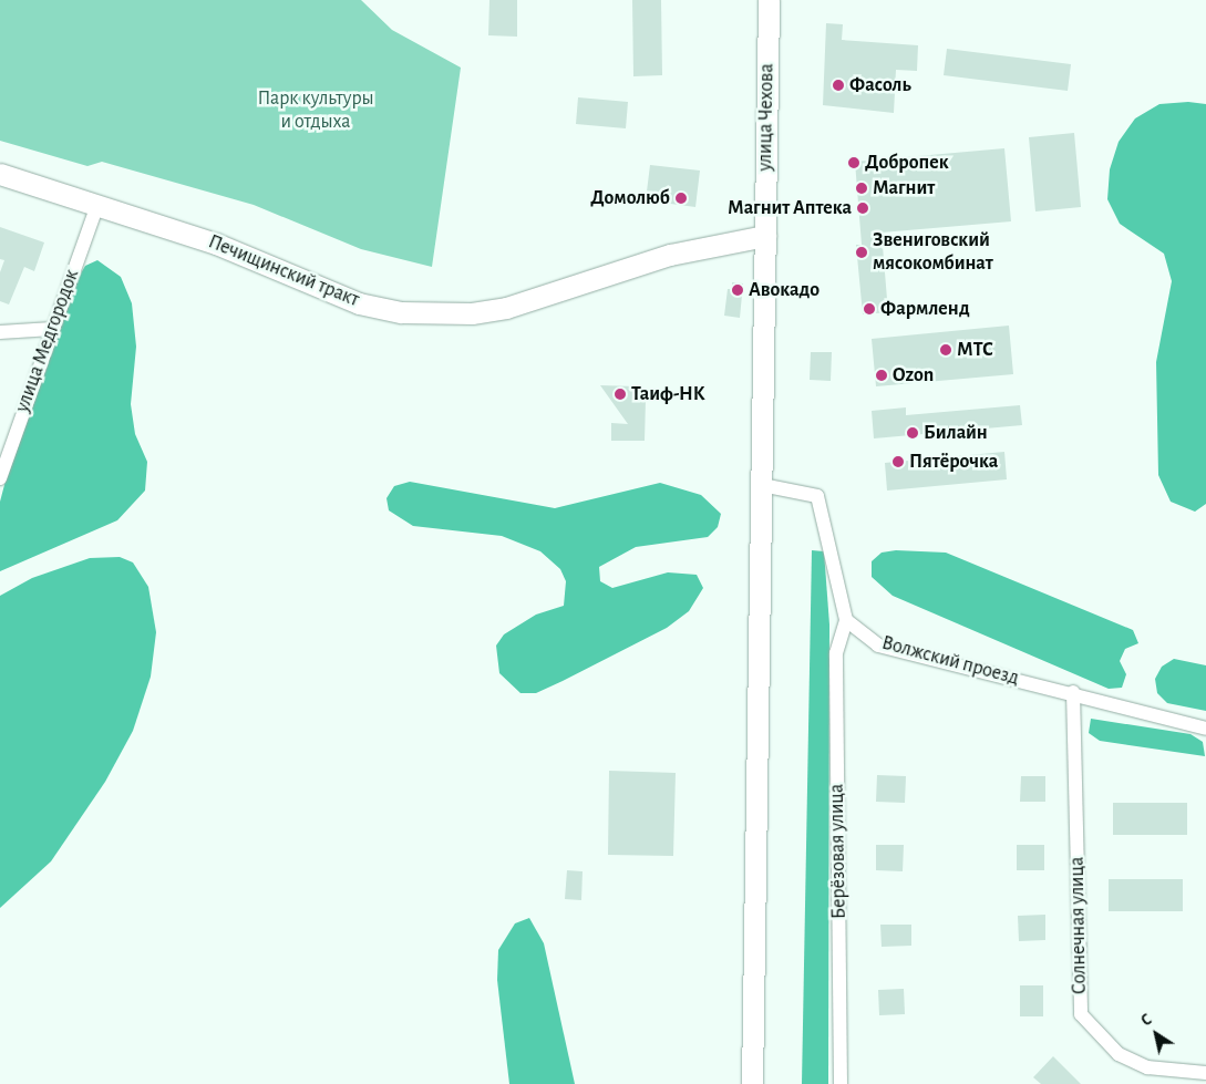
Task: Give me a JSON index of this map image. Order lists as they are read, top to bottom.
{
  "streets": {
    "street": [
      "улица Чехова",
      "Печищинский тракт",
      "улица Медгородок",
      "Волжский проезд",
      "Берёзовая улица",
      "Солнечная улица"
    ]
  },
  "crossings": [
    ["улица Чехова", "Печищинский тракт"],
    ["Печищинский тракт", "улица Медгородок"],
    ["Волжский проезд", "Берёзовая улица"],
    ["Волжский проезд", "Солнечная улица"]
  ],
  "parks": ["Парк культуры и отдыха"],
  "places": [
    "Фасоль",
    "Добропек",
    "Магнит",
    "Домолюб",
    "Магнит Аптека",
    "Звениговский мясокомбинат",
    "Авокадо",
    "Фармленд",
    "МТС",
    "Ozon",
    "Таиф-НК",
    "Билайн",
    "Пятёрочка"
  ],
  "north": "top left"
}
